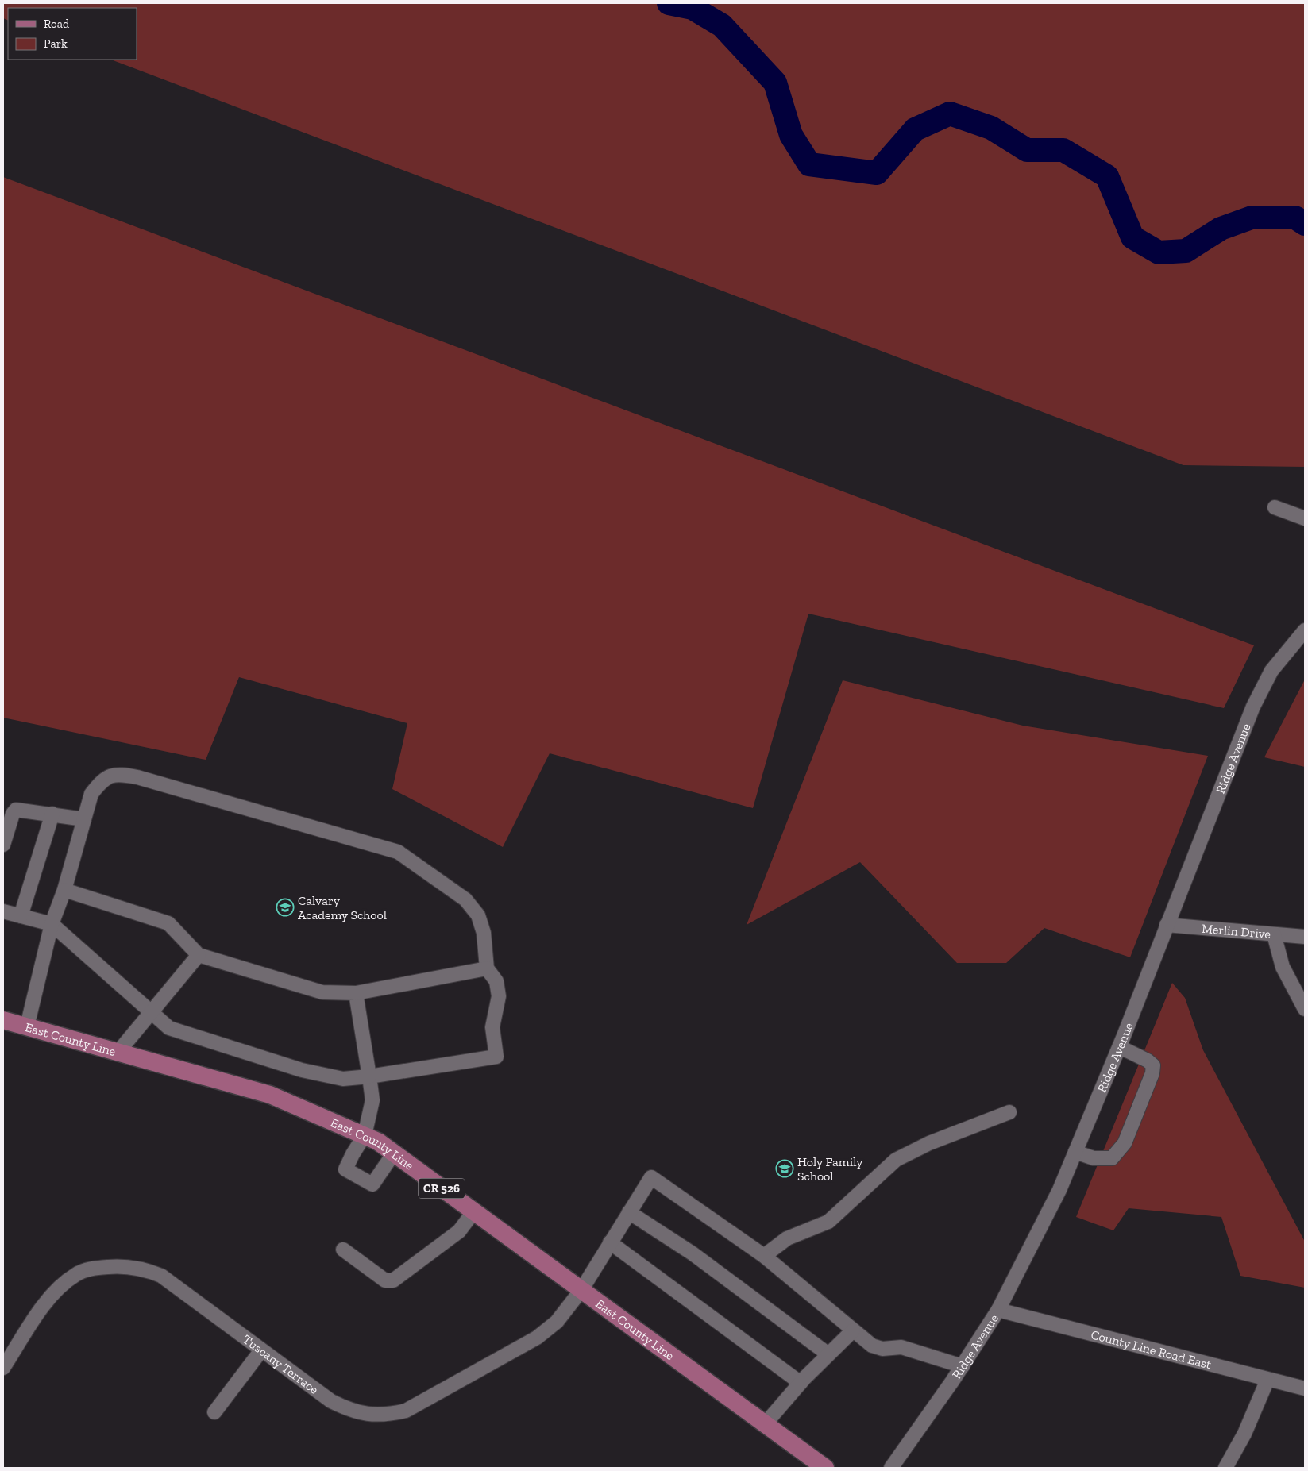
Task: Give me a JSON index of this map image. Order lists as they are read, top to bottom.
{
  "streets": {
    "main road": ["East County Line", "CR 526"],
    "street": [
      "Ridge Avenue",
      "Merlin Drive",
      "County Line Road East",
      "Tuscany Terrace"
    ]
  },
  "crossings": [
    ["Ridge Avenue", "Merlin Drive"],
    ["Ridge Avenue", "County Line Road East"],
    ["East County Line", "Tuscany Terrace"]
  ],
  "places": {
    "school or university": ["Calvary Academy School", "Holy Family School"]
  },
  "legend": ["Road", "Park"]
}
